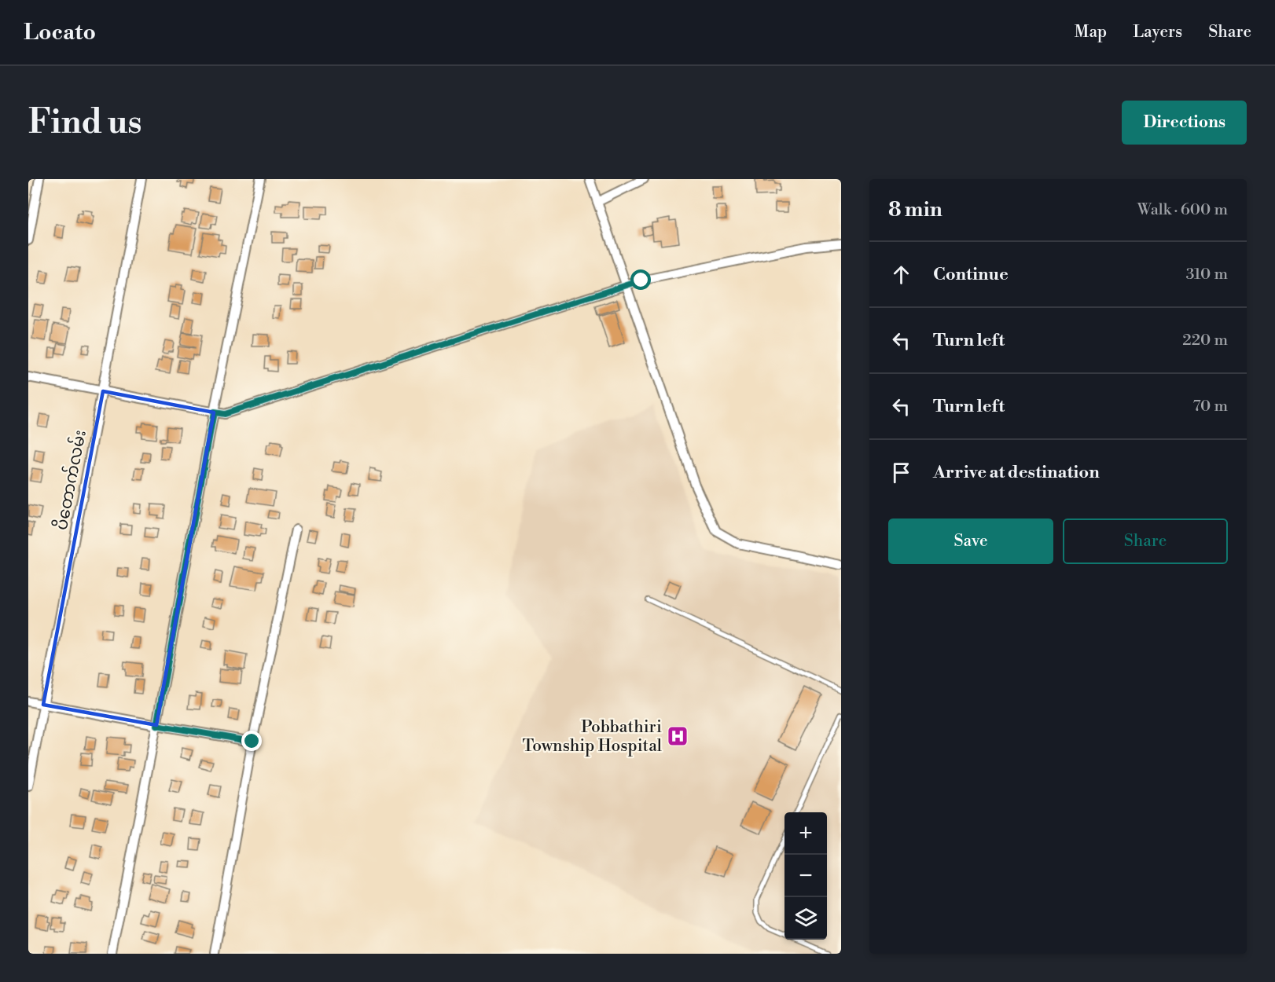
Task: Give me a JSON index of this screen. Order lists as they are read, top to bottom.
{
  "streets": {
    "street": ["ပိတောက်လမ်း"]
  },
  "places": {
    "hospital": ["Pobbathiri Township Hospital"]
  },
  "page": {
    "header": "Locato",
    "nav": ["Map", "Layers", "Share"],
    "buttons": [
      "Directions",
      ["Save", "Share"]
    ],
    "title": "Find us",
    "heading": ["8 min", "Walk · 600 m"],
    "list": [
      ["Continue", "310 m"],
      ["Turn left", "220 m"],
      ["Turn left", "70 m"],
      "Arrive at destination"
    ],
    "map_buttons": ["+", "−"]
  }
}
